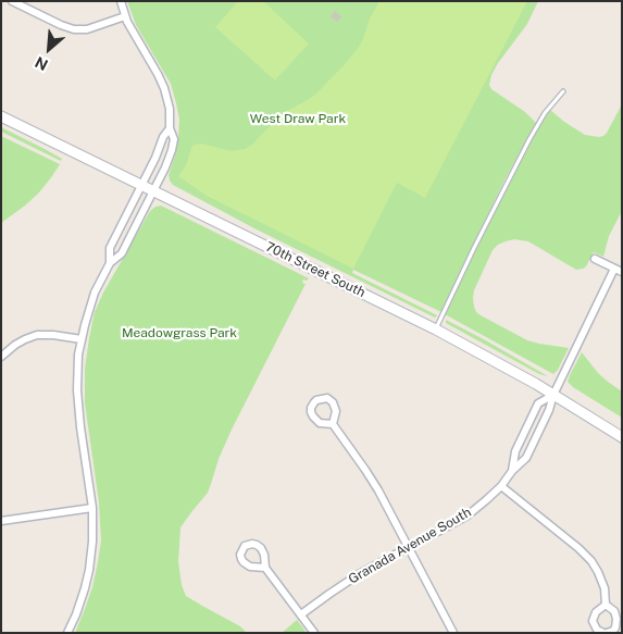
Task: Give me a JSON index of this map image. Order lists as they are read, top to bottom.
{
  "streets": {
    "main road": ["70th Street South"],
    "street": ["Granada Avenue South"]
  },
  "crossings": [
    ["70th Street South", "Granada Avenue South"]
  ],
  "parks": ["West Draw Park", "Meadowgrass Park"],
  "north": "bottom left"
}
